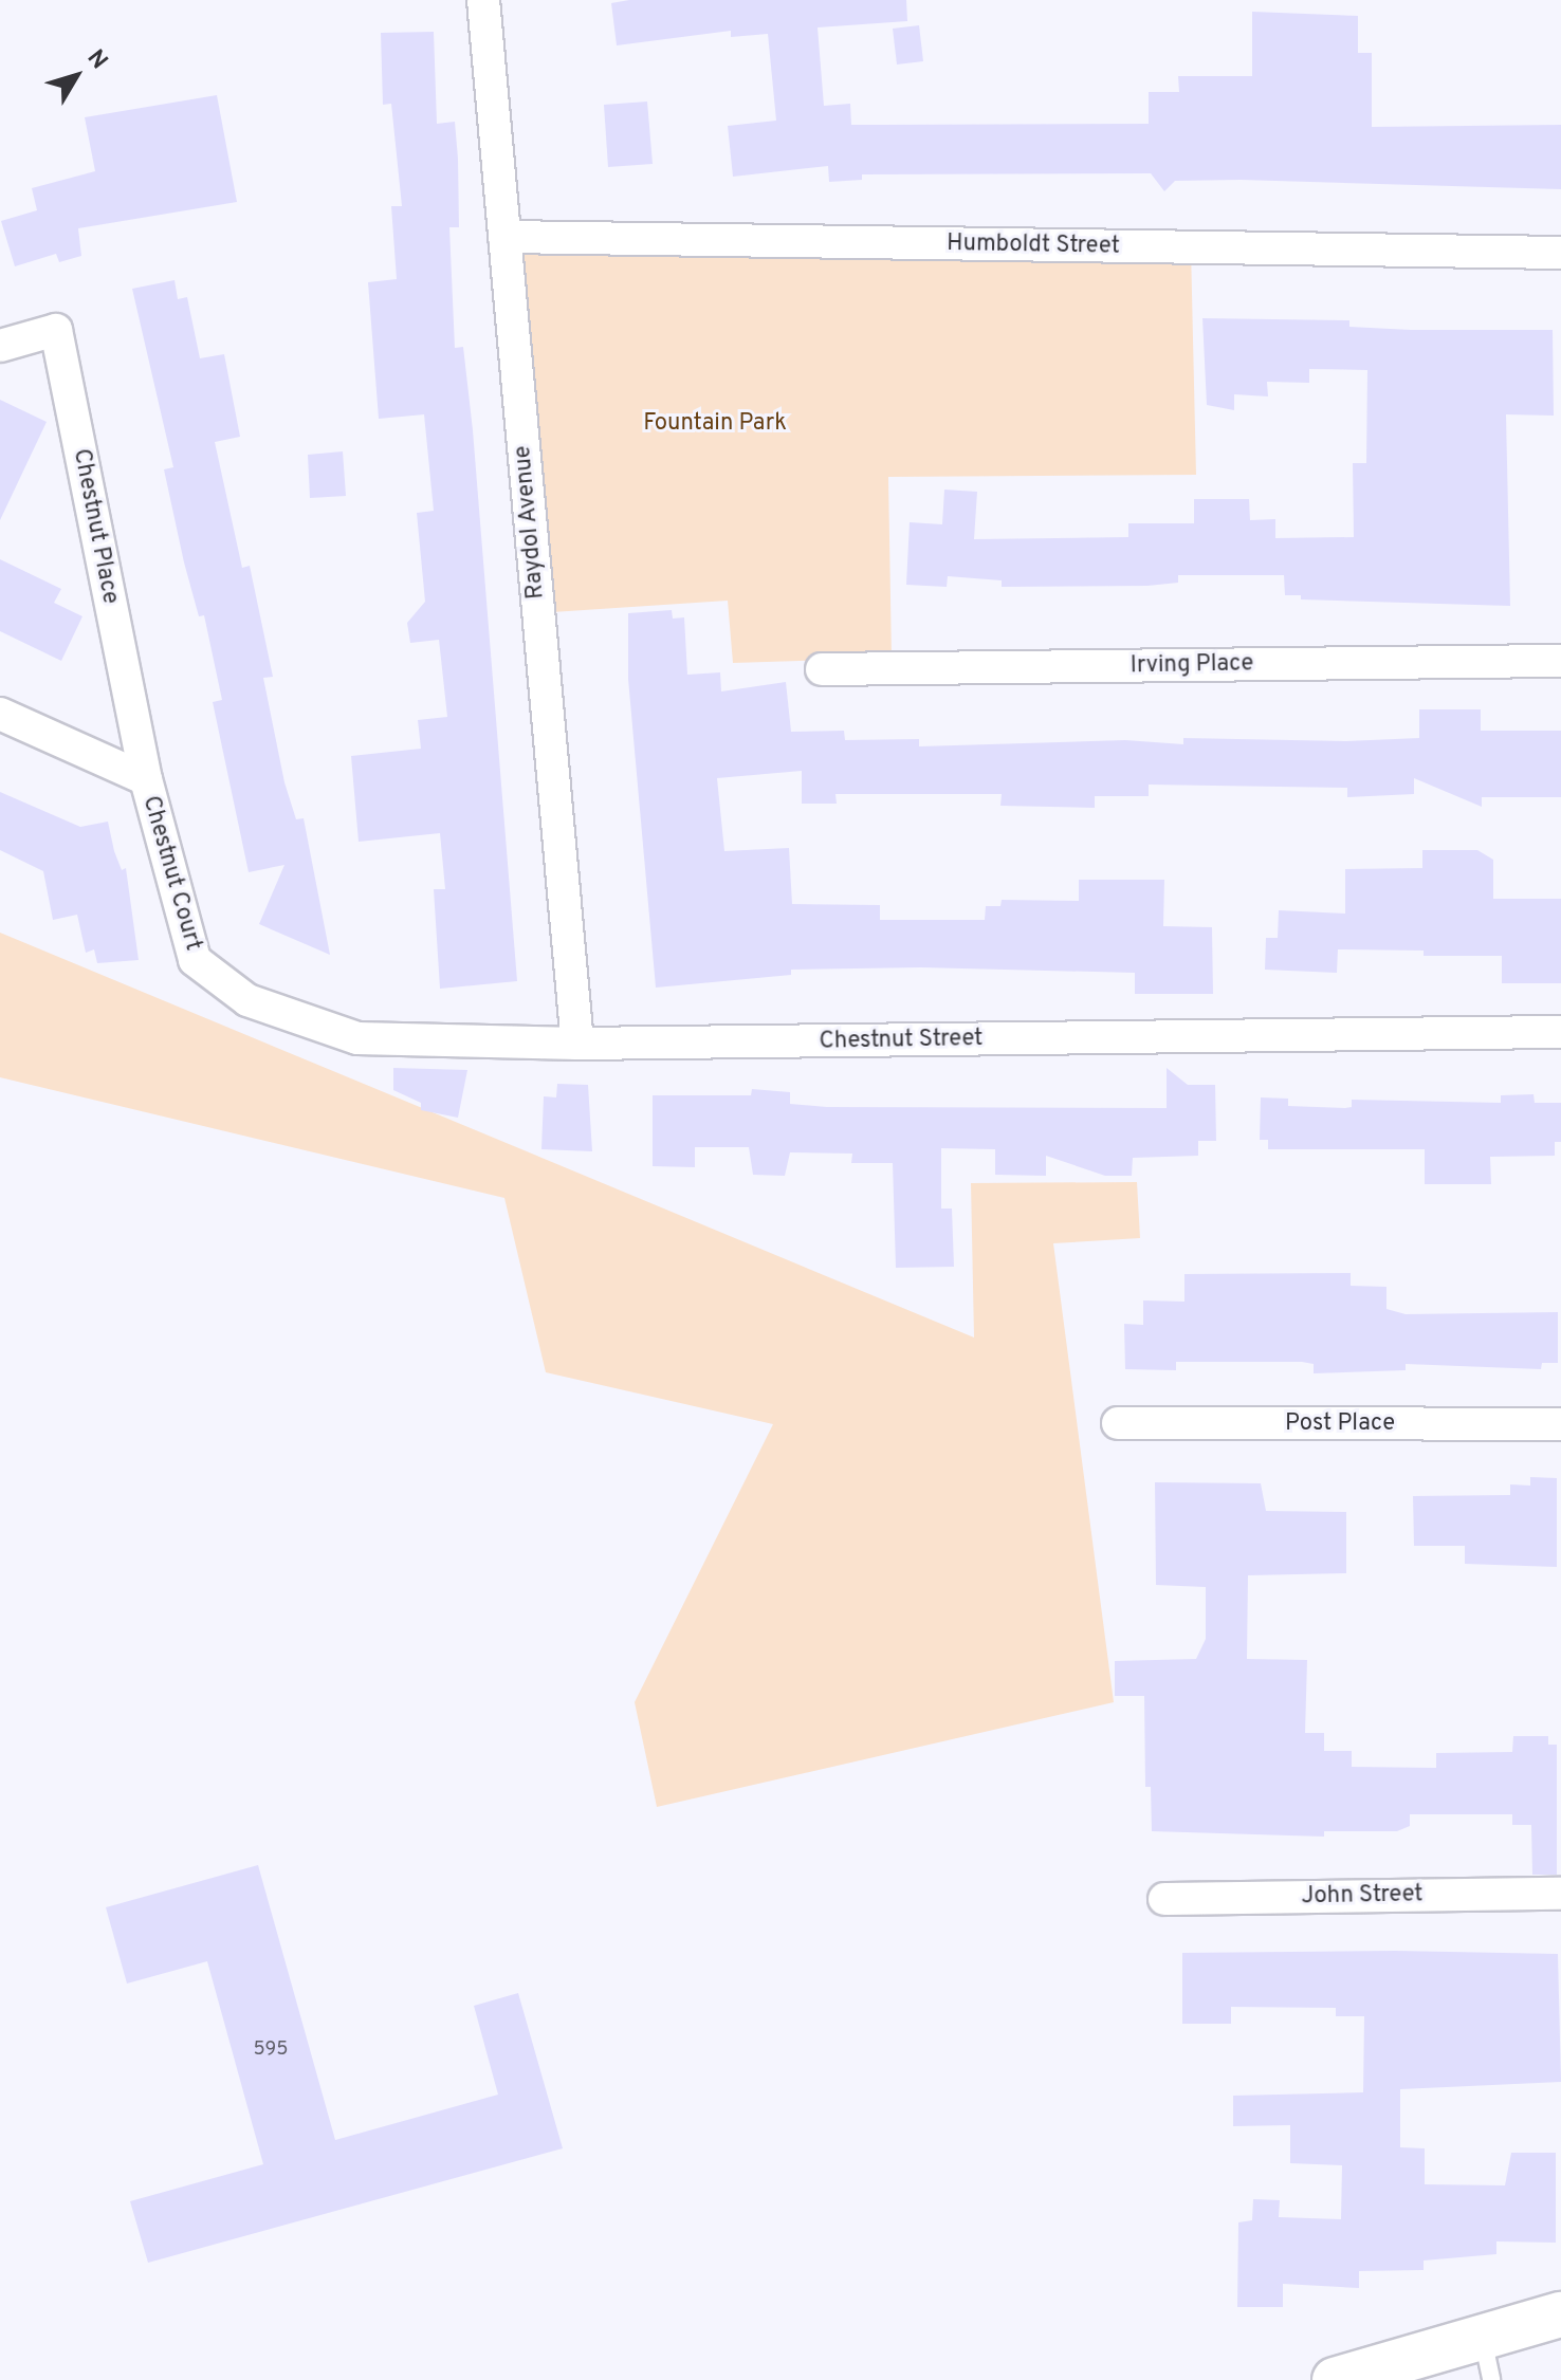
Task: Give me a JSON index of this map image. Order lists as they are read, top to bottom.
{
  "streets": {
    "street": [
      "Humboldt Street",
      "Raydol Avenue",
      "Chestnut Place",
      "Irving Place",
      "Chestnut Court",
      "Chestnut Street",
      "Post Place",
      "John Street"
    ]
  },
  "crossings": [
    ["Humboldt Street", "Raydol Avenue"],
    ["Raydol Avenue", "Chestnut Street"],
    ["Chestnut Place", "Chestnut Court"],
    ["Chestnut Court", "Chestnut Street"]
  ],
  "parks": ["Fountain Park"],
  "house_numbers": ["595"],
  "north": "top right"
}
